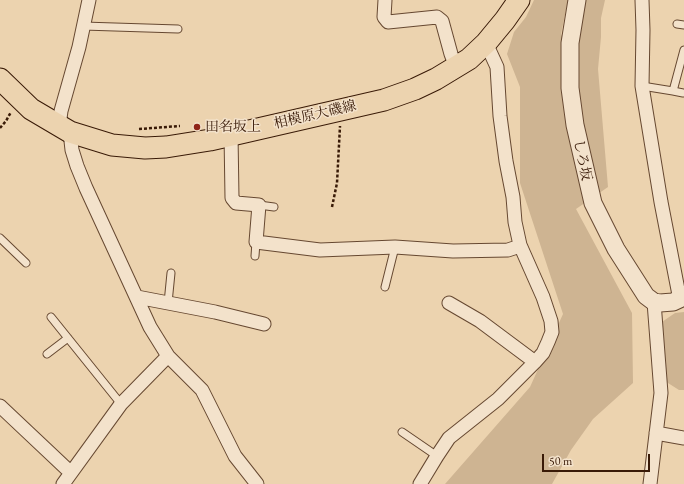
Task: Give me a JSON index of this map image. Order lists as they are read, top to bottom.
{
  "streets": {
    "main road": ["相模原大磯線"],
    "street": ["しろ坂"]
  },
  "places": ["田名坂上"],
  "scale_bar": "50 m"
}
